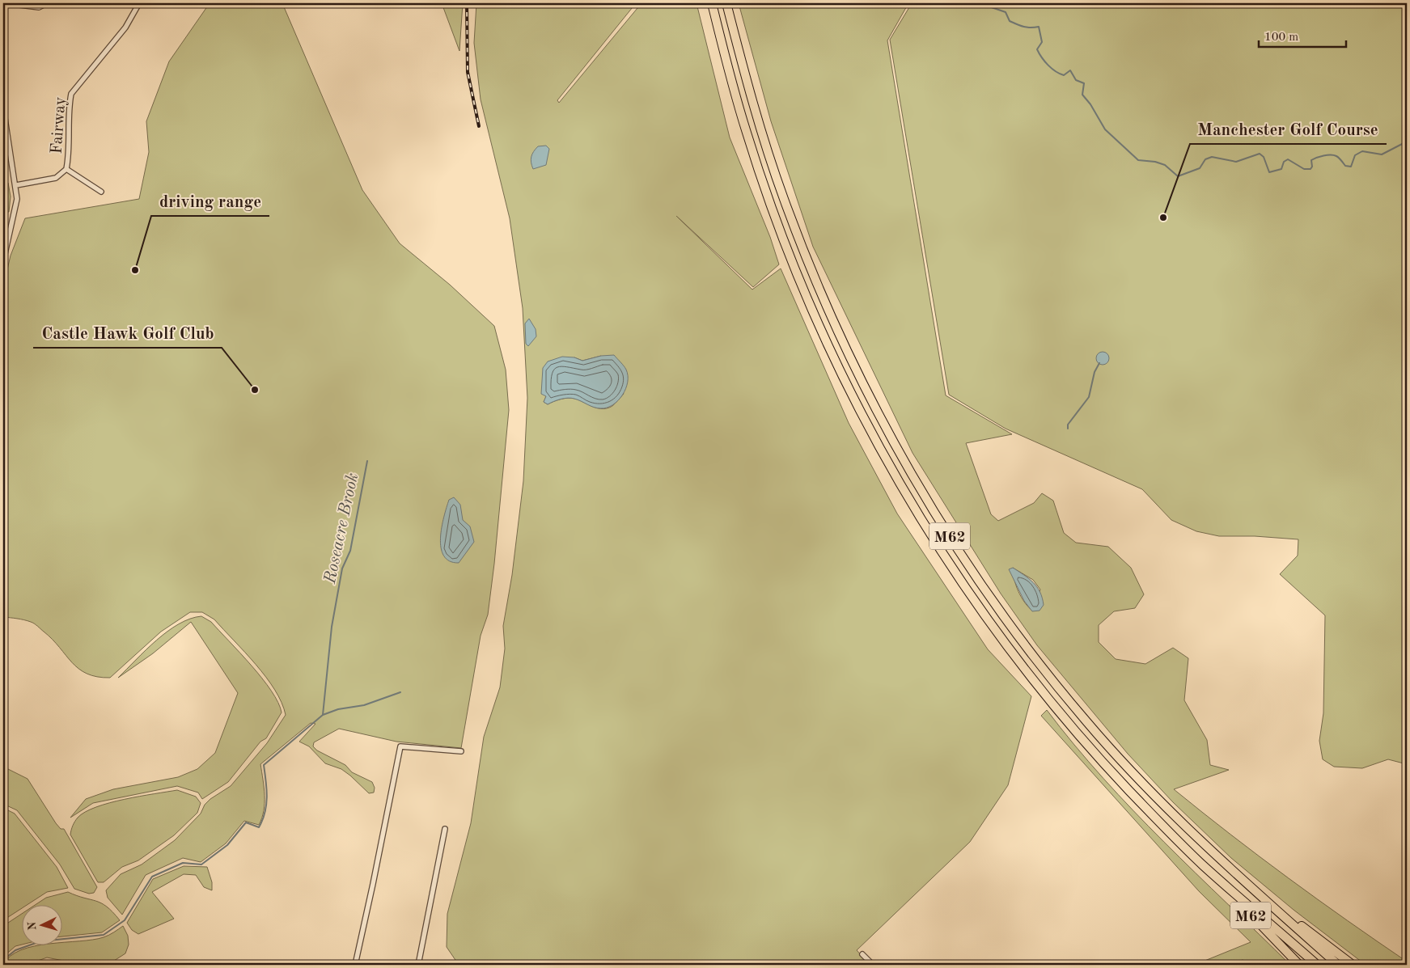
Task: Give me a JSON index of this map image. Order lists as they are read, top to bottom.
{
  "streets": {
    "highway": ["M62"],
    "street": ["Fairway"]
  },
  "water": ["Roseacre Brook"],
  "places": ["Manchester Golf Course", "driving range", "Castle Hawk Golf Club"],
  "scale_bar": "100 m",
  "north": "left"
}
